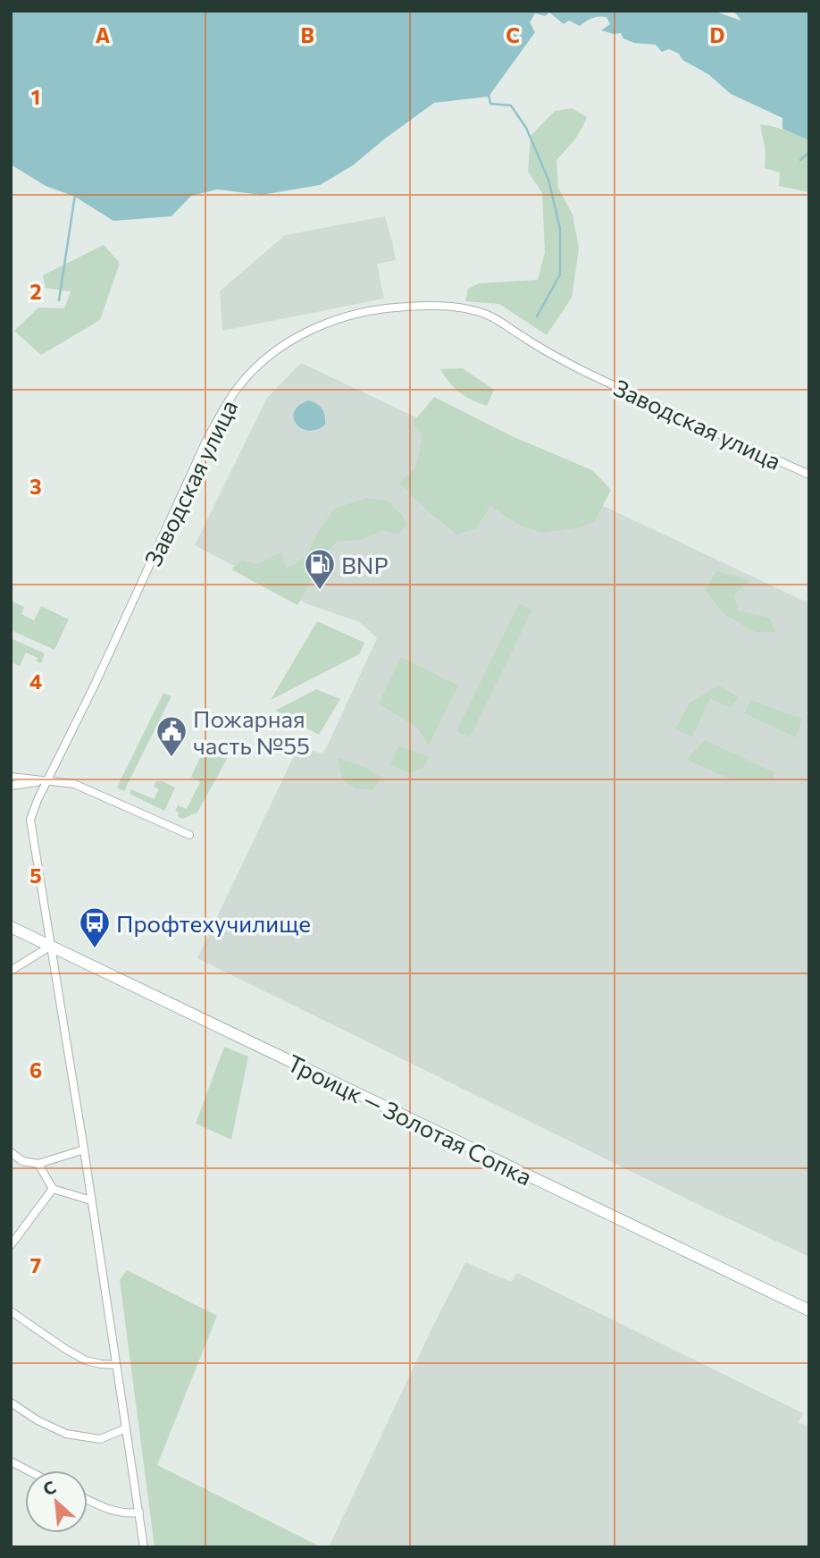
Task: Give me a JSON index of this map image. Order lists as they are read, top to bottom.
{
  "streets": {
    "street": ["Заводская улица", "Троицк — Золотая Сопка"]
  },
  "crossings": [
    ["Заводская улица", "Троицк — Золотая Сопка"]
  ],
  "places": {
    "fuel station": ["BNP"],
    "public building": ["Пожарная часть №55"],
    "bus stop": ["Профтехучилище"]
  },
  "north": "top left",
  "grid": {
    "columns": [
      "A",
      "B",
      "C",
      "D"
    ],
    "rows": [
      "1",
      "2",
      "3",
      "4",
      "5",
      "6",
      "7"
    ]
  }
}
